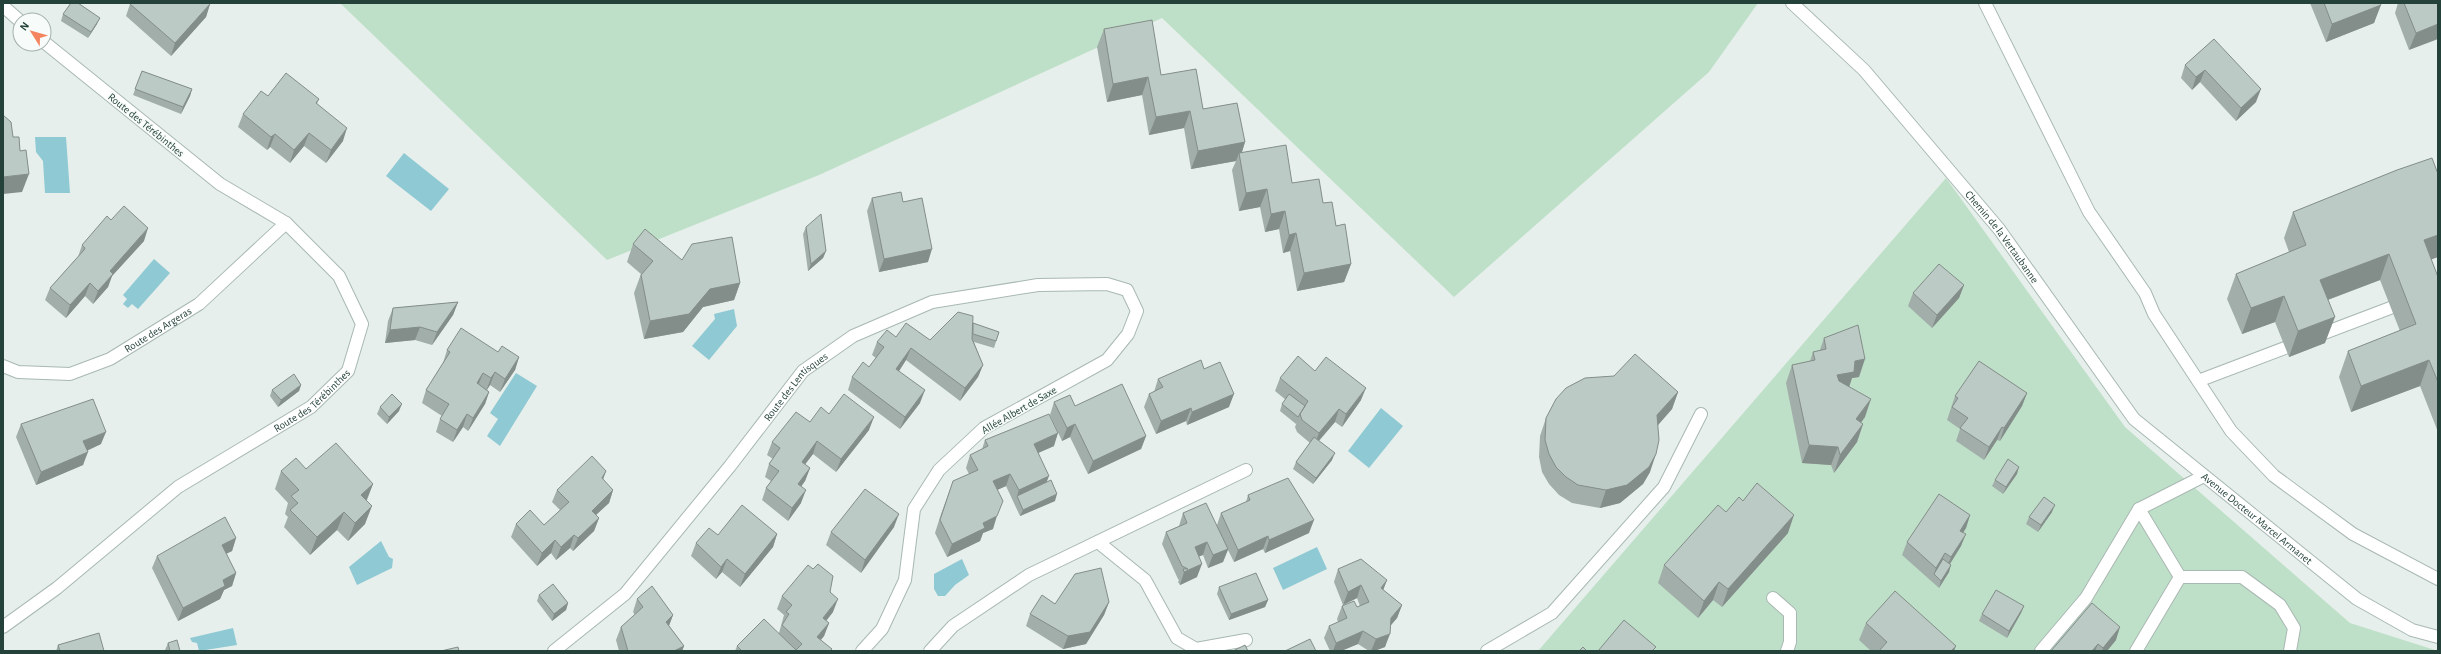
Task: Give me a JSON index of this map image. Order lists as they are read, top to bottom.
{
  "streets": {
    "street": [
      "Route des Térébinthes",
      "Chemin de la Vertaubanne",
      "Route des Argeras",
      "Route des Lentisques",
      "Allée Albert de Saxe",
      "Avenue Docteur Marcel Armanet"
    ]
  },
  "crossings": [
    ["Route des Térébinthes", "Route des Argeras"],
    ["Chemin de la Vertaubanne", "Avenue Docteur Marcel Armanet"],
    ["Route des Lentisques", "Allée Albert de Saxe"]
  ],
  "north": "top left"
}
